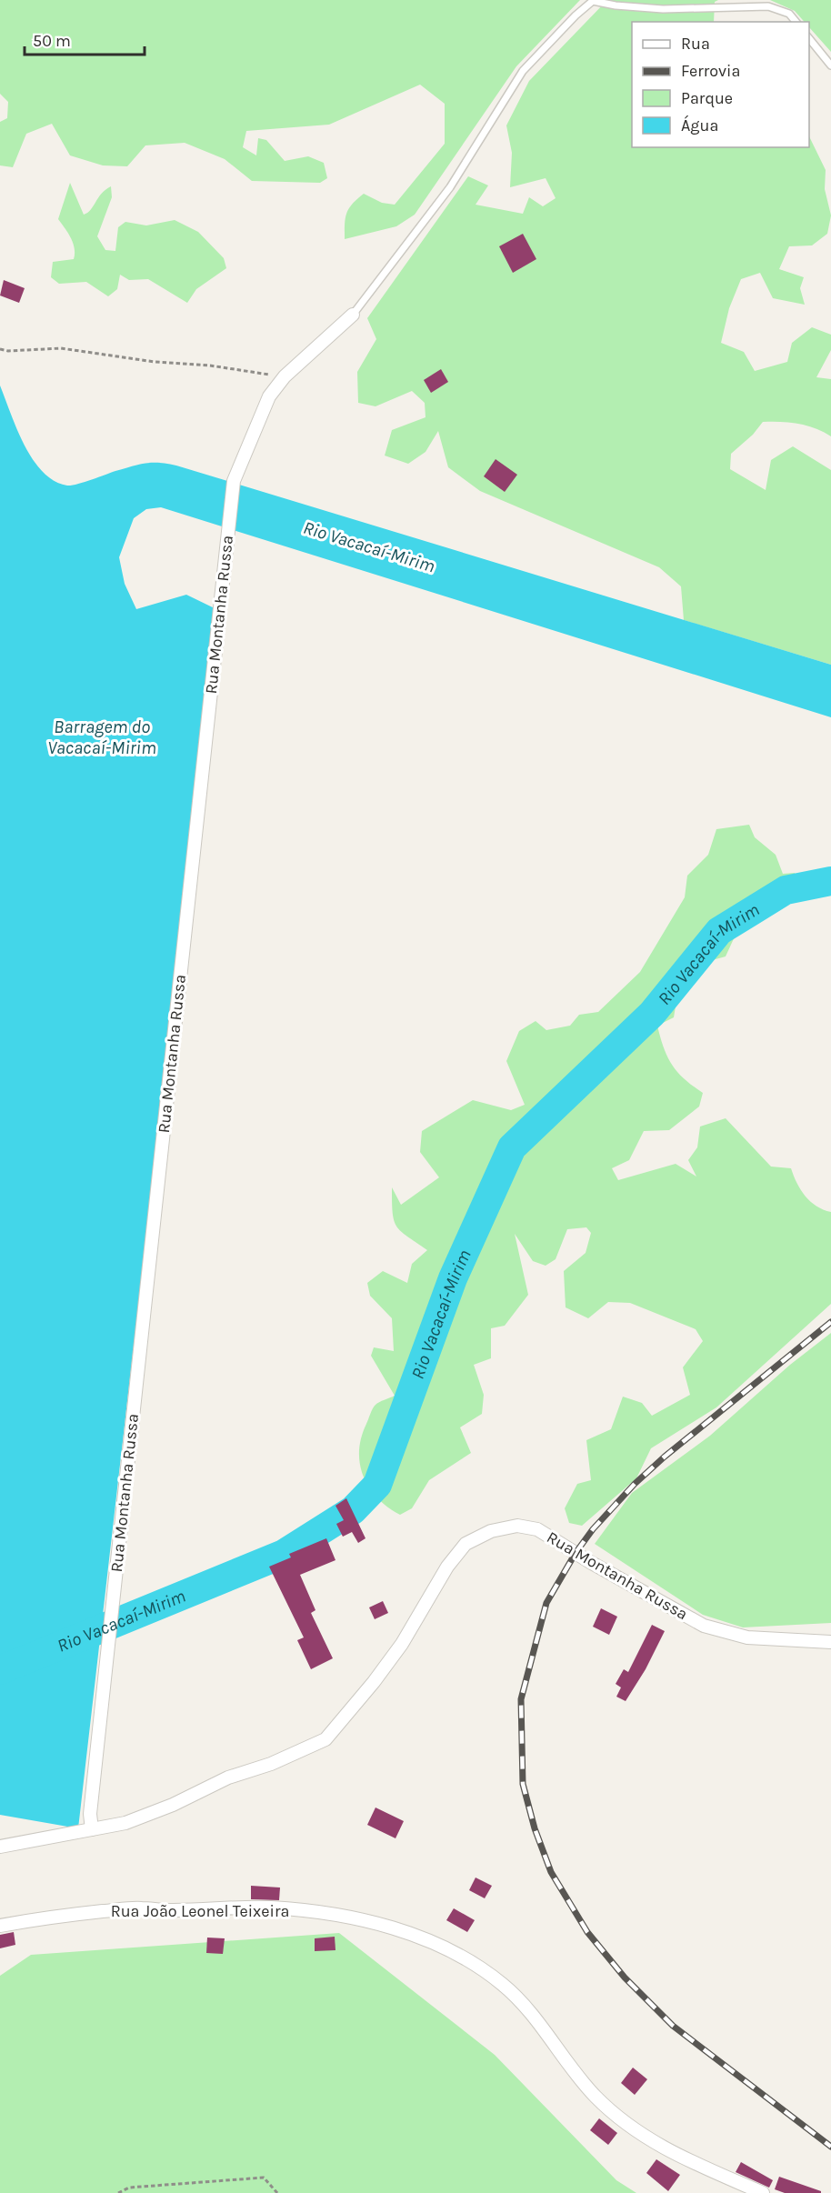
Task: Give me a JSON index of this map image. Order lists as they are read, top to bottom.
{
  "streets": {
    "street": ["Rua Montanha Russa", "Rua João Leonel Teixeira"]
  },
  "water": ["Rio Vacacaí-Mirim", "Barragem do Vacacaí-Mirim"],
  "legend": [
    "Rua",
    "Ferrovia",
    "Parque",
    "Água"
  ],
  "scale_bar": "50 m"
}
